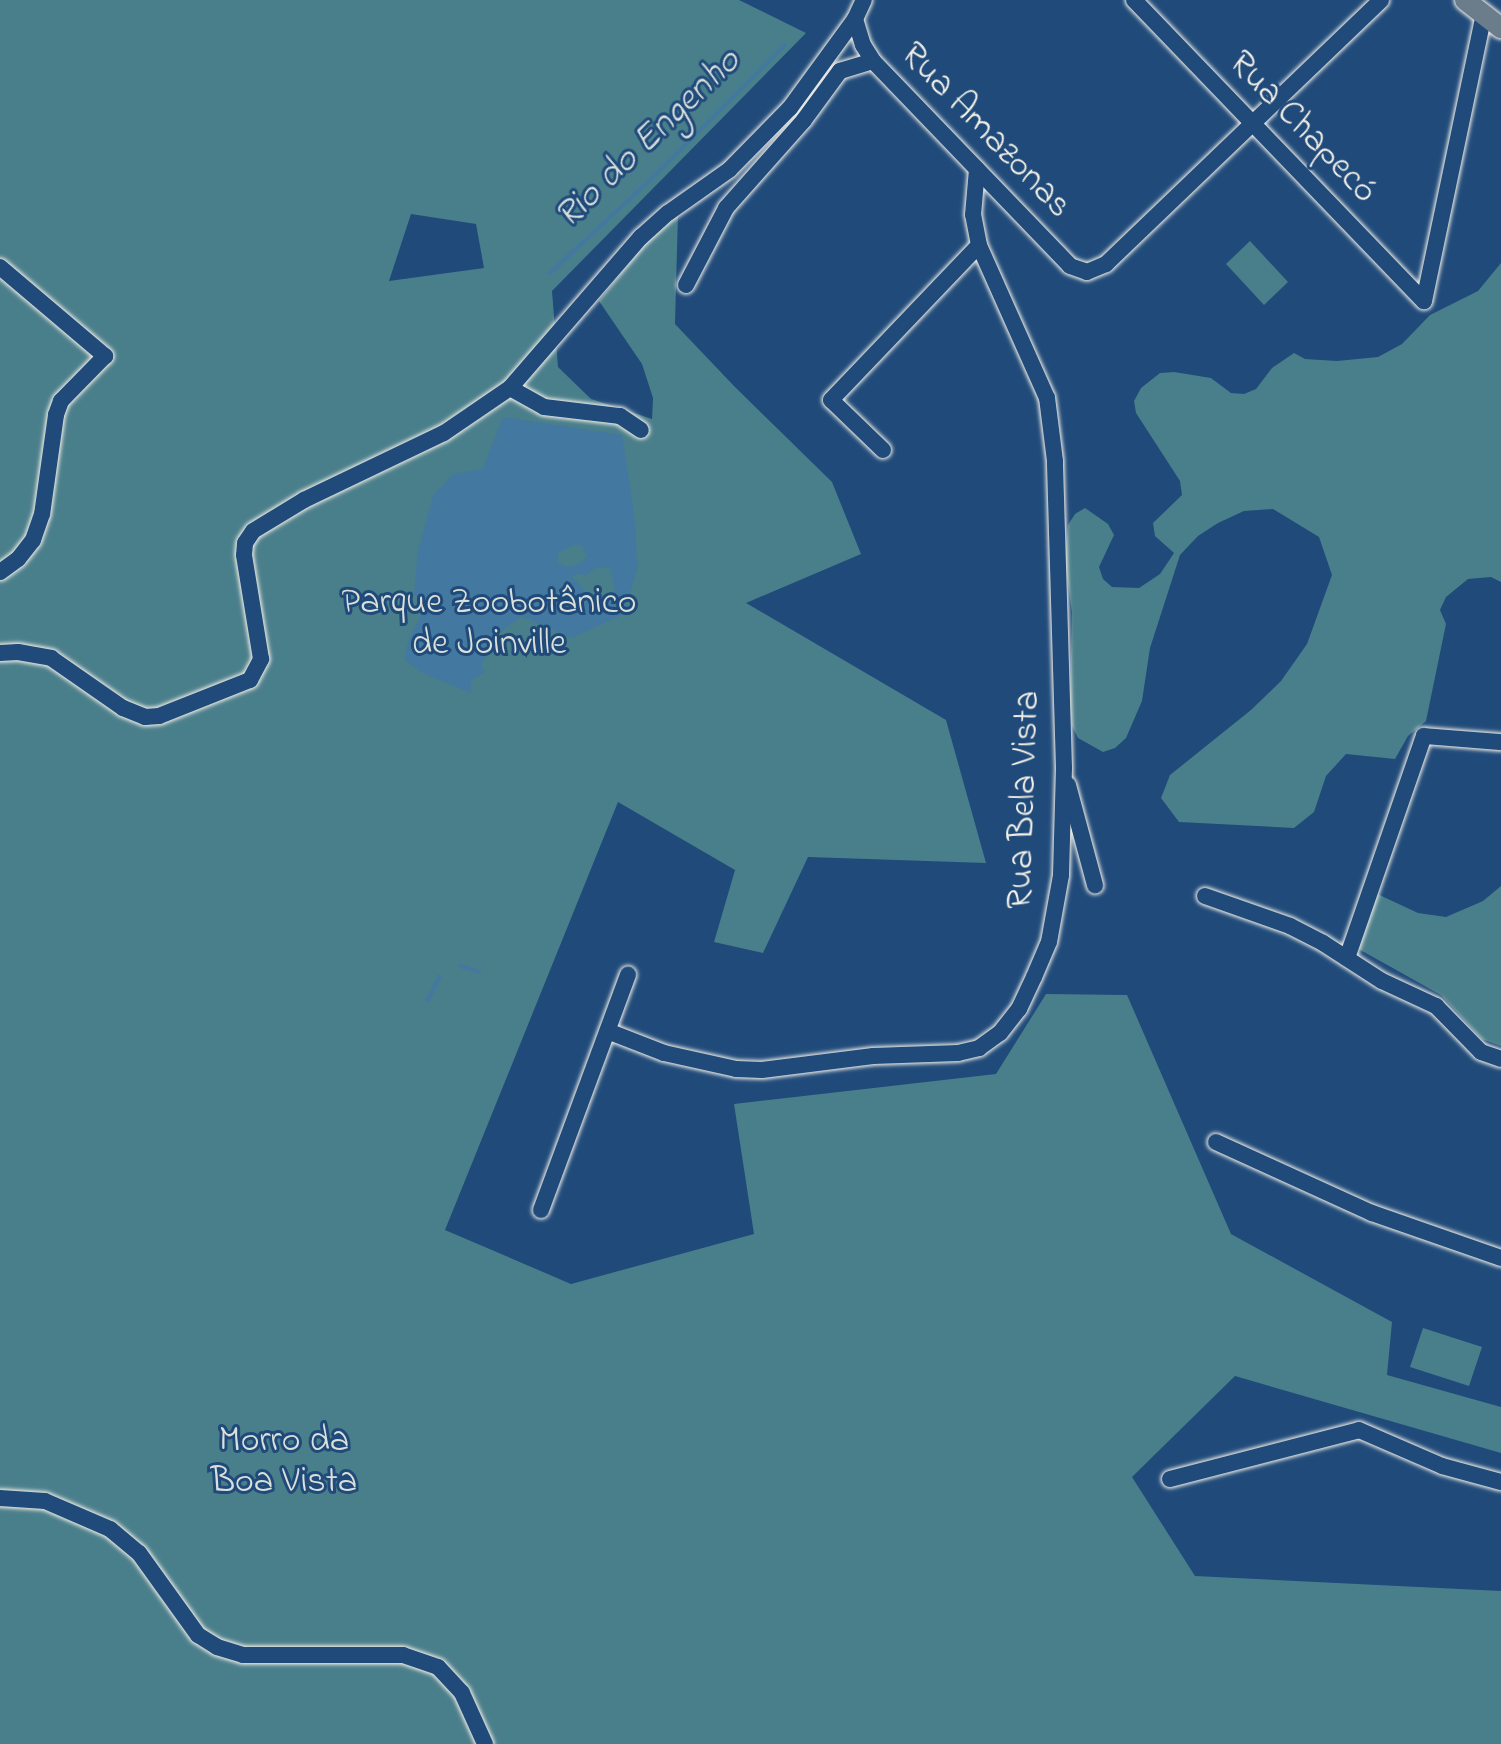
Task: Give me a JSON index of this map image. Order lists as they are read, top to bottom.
{
  "streets": {
    "street": ["Rua Chapecó", "Rua Amazonas", "Rua Bela Vista"]
  },
  "crossings": [
    ["Rua Chapecó", "Rua Amazonas"],
    ["Rua Amazonas", "Rua Bela Vista"]
  ],
  "water": ["Rio do Engenho"],
  "parks": ["Parque Zoobotânico de Joinville", "Morro da Boa Vista"]
}
